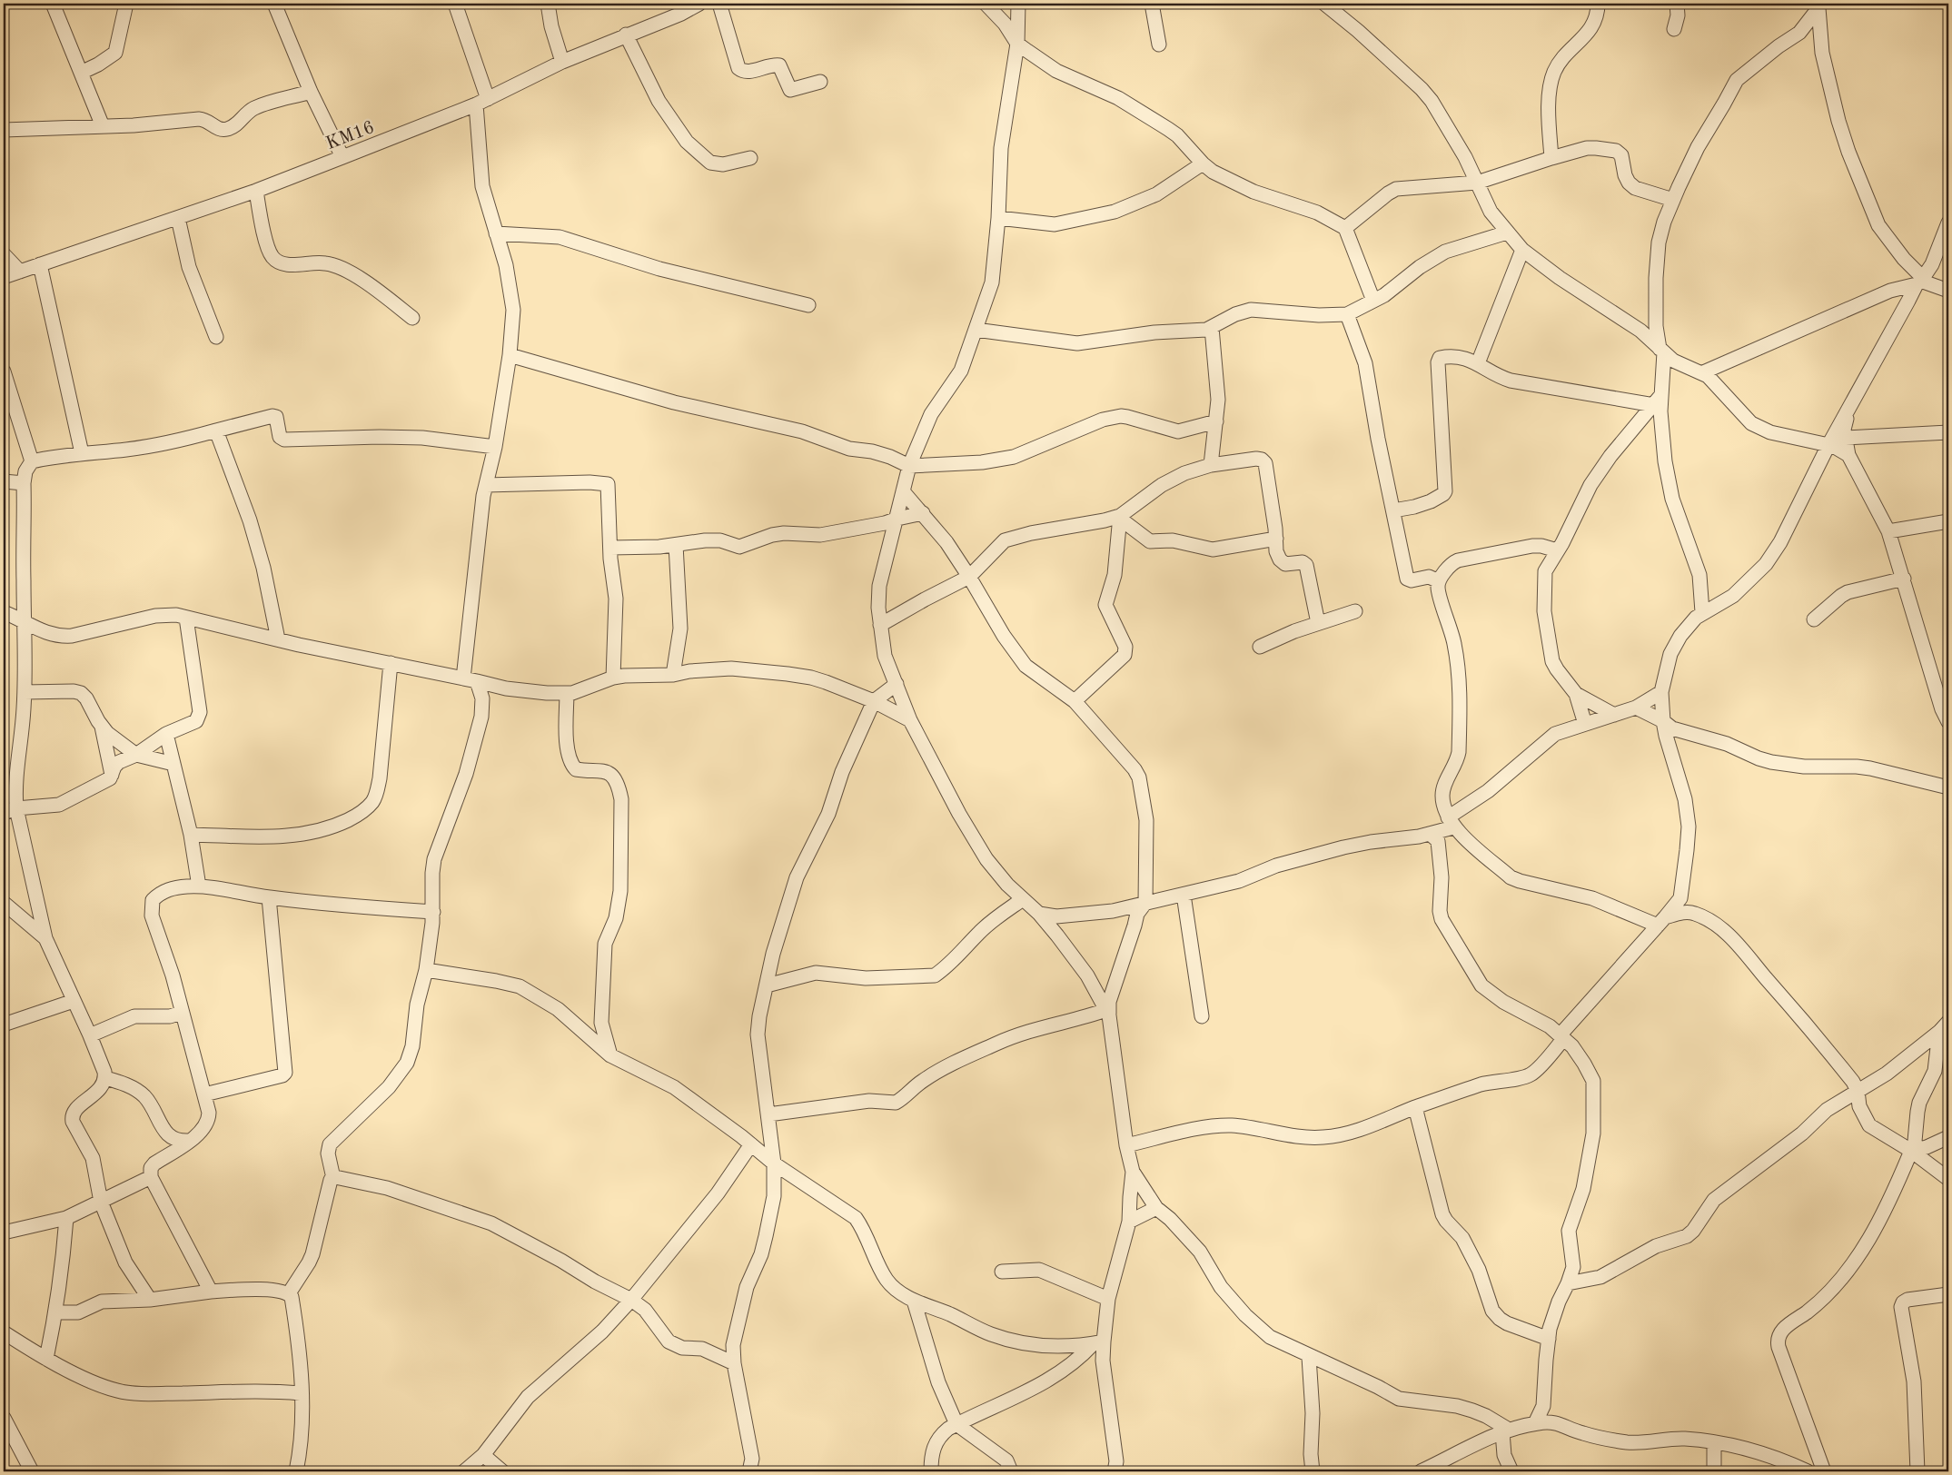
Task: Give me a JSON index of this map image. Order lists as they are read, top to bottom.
{
  "streets": {
    "street": ["KM16"]
  }
}
